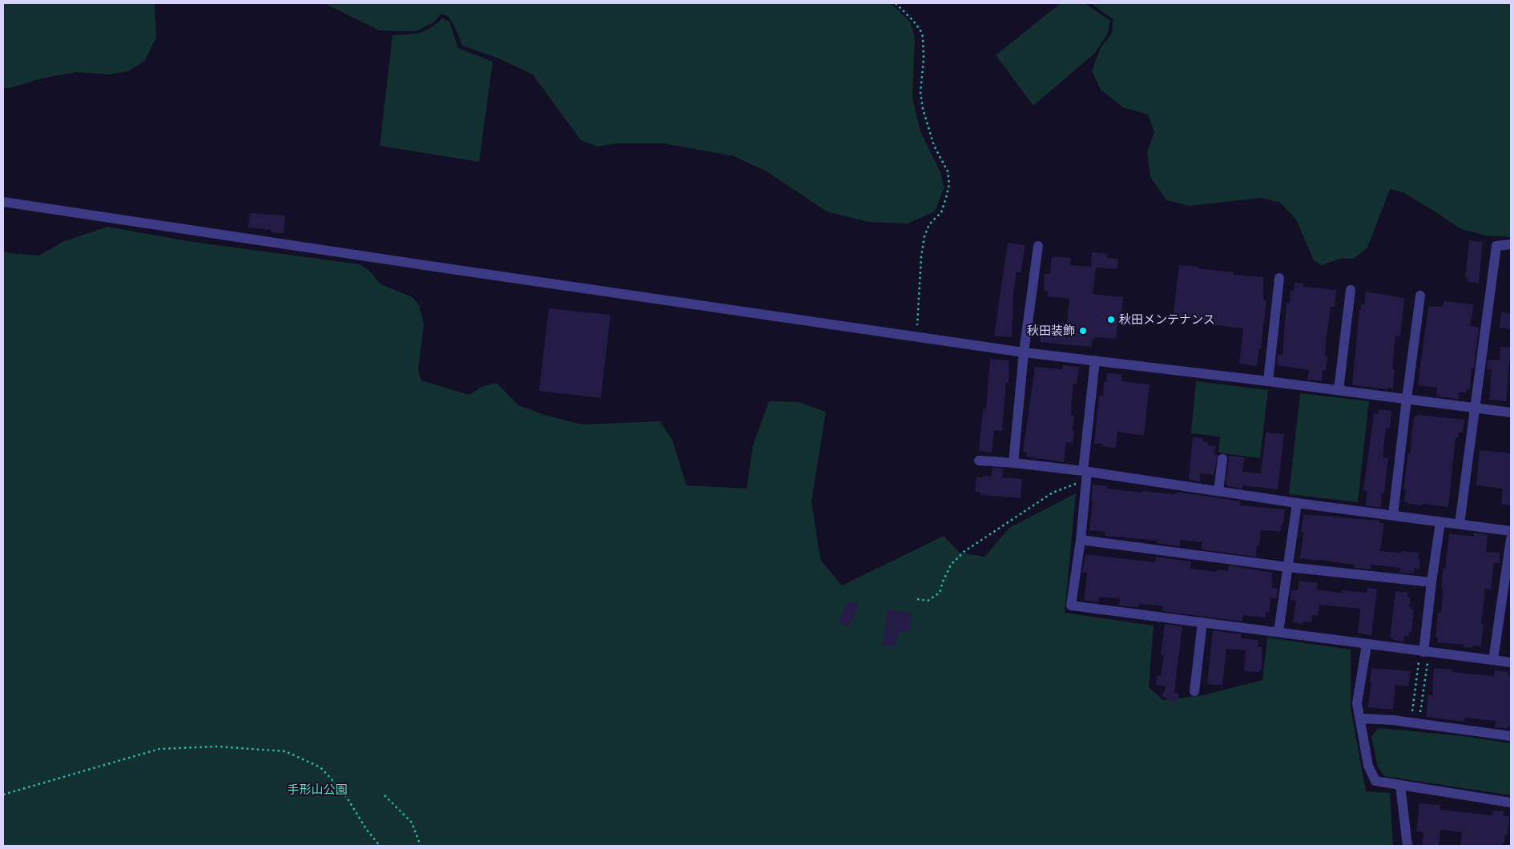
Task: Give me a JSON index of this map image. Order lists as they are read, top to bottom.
{
  "parks": ["手形山公園"],
  "places": ["秋田メンテナンス", "秋田装飾"]
}
